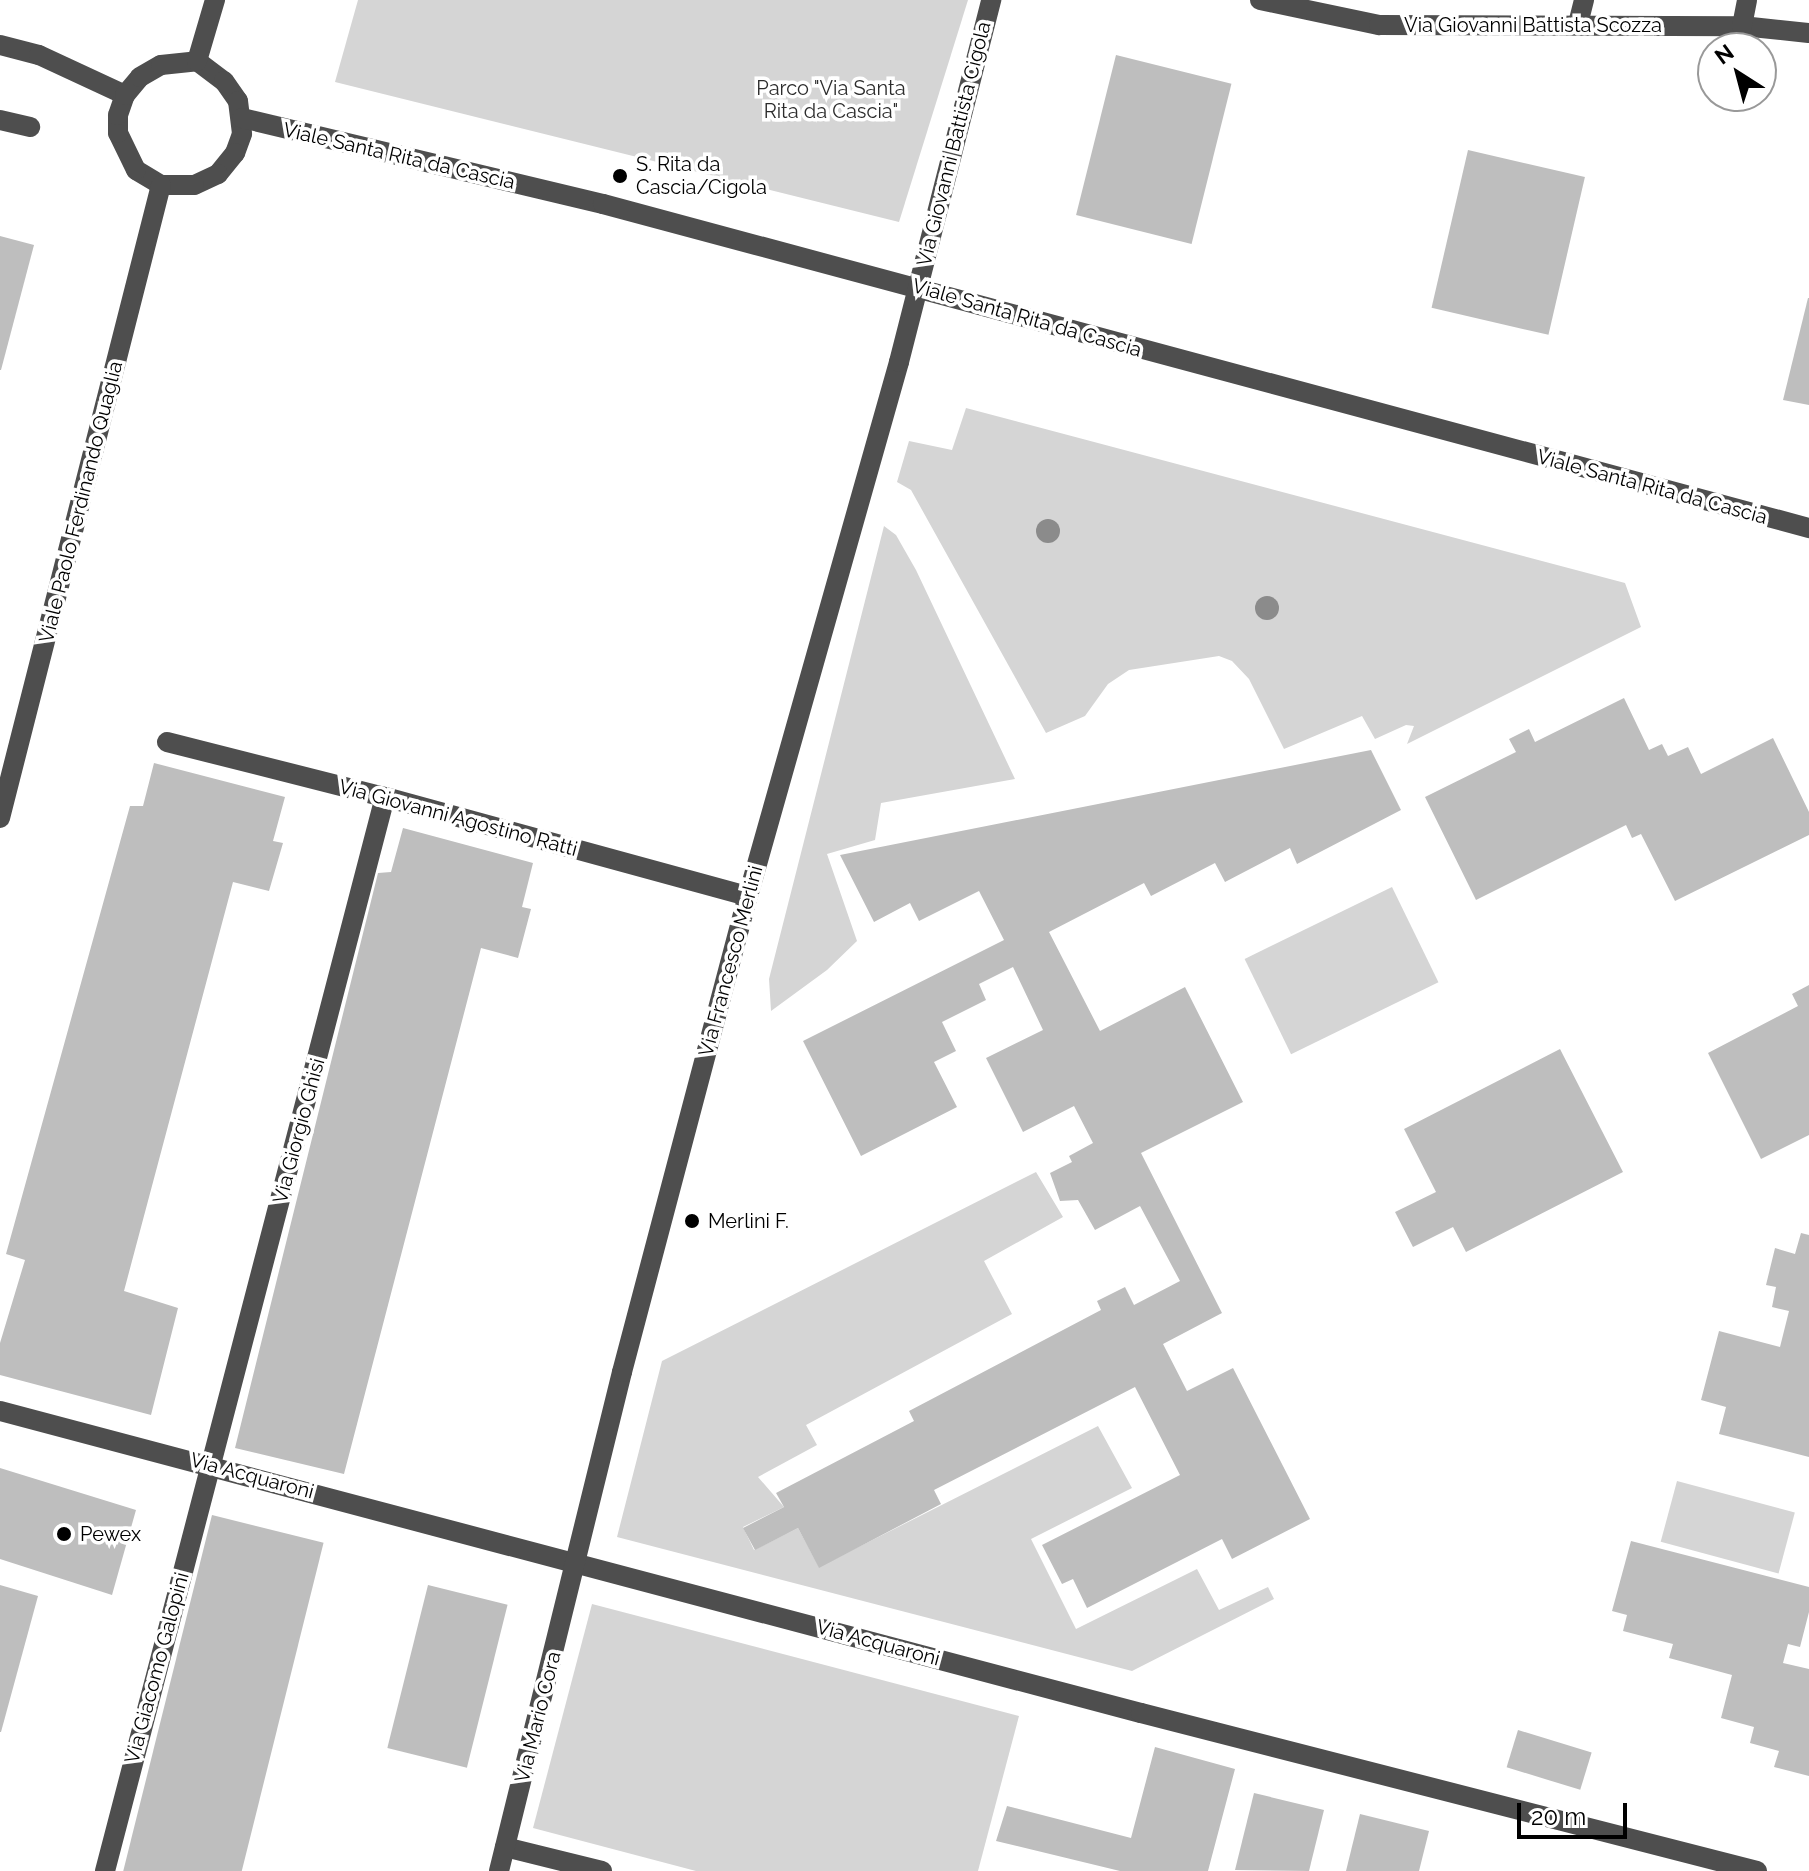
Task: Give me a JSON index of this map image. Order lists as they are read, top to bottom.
{
  "streets": {
    "street": [
      "Via Giovanni Battista Scozza",
      "Via Giovanni Battista Cigola",
      "Viale Santa Rita da Cascia",
      "Viale Paolo Ferdinando Quaglia",
      "Via Giovanni Agostino Ratti",
      "Via Francesco Merlini",
      "Via Giorgio Ghisi",
      "Via Acquaroni",
      "Via Giacomo Galopini",
      "Via Mario Cora"
    ]
  },
  "crossings": [
    ["Via Giovanni Battista Cigola", "Viale Santa Rita da Cascia"],
    ["Via Giovanni Battista Cigola", "Via Francesco Merlini"],
    ["Viale Santa Rita da Cascia", "Viale Paolo Ferdinando Quaglia"],
    ["Via Giovanni Agostino Ratti", "Via Francesco Merlini"],
    ["Via Giovanni Agostino Ratti", "Via Giorgio Ghisi"],
    ["Via Francesco Merlini", "Via Acquaroni"],
    ["Via Francesco Merlini", "Via Mario Cora"],
    ["Via Giorgio Ghisi", "Via Acquaroni"],
    ["Via Giorgio Ghisi", "Via Giacomo Galopini"],
    ["Via Acquaroni", "Via Giacomo Galopini"],
    ["Via Acquaroni", "Via Mario Cora"]
  ],
  "parks": ["Parco \"Via Santa Rita da Cascia\""],
  "places": ["S. Rita da Cascia/Cigola", "Merlini F.", "Pewex"],
  "scale_bar": "20 m",
  "north": "top left"
}
